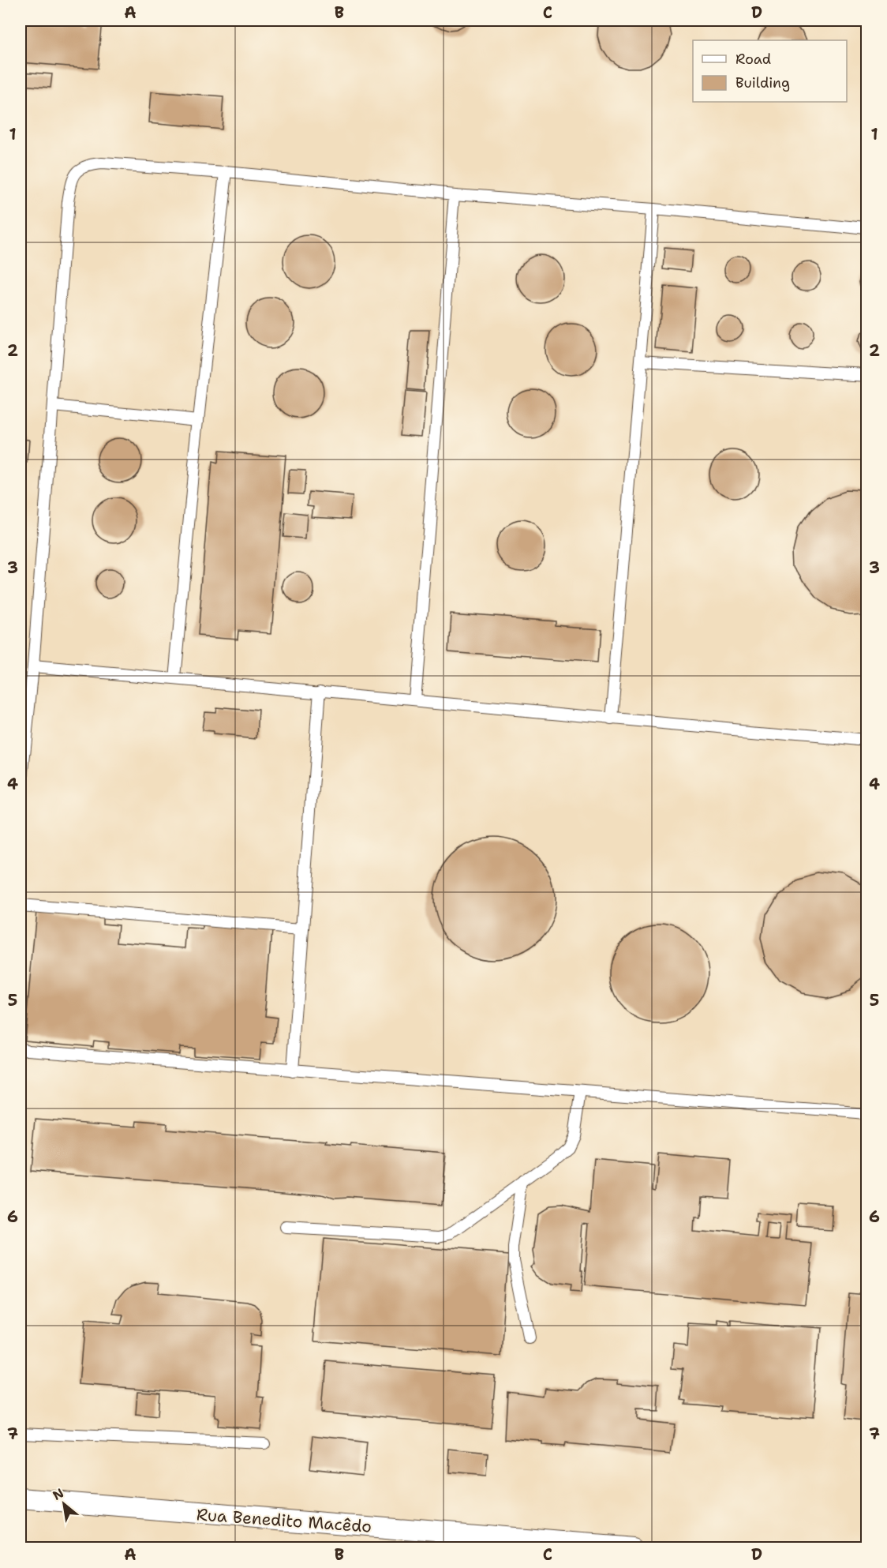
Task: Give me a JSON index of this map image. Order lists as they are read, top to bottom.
{
  "streets": {
    "street": ["Rua Benedito Macêdo"]
  },
  "legend": ["Road", "Building"],
  "north": "top left",
  "grid": {
    "columns": [
      "A",
      "B",
      "C",
      "D"
    ],
    "rows": [
      "1",
      "2",
      "3",
      "4",
      "5",
      "6",
      "7"
    ]
  }
}
